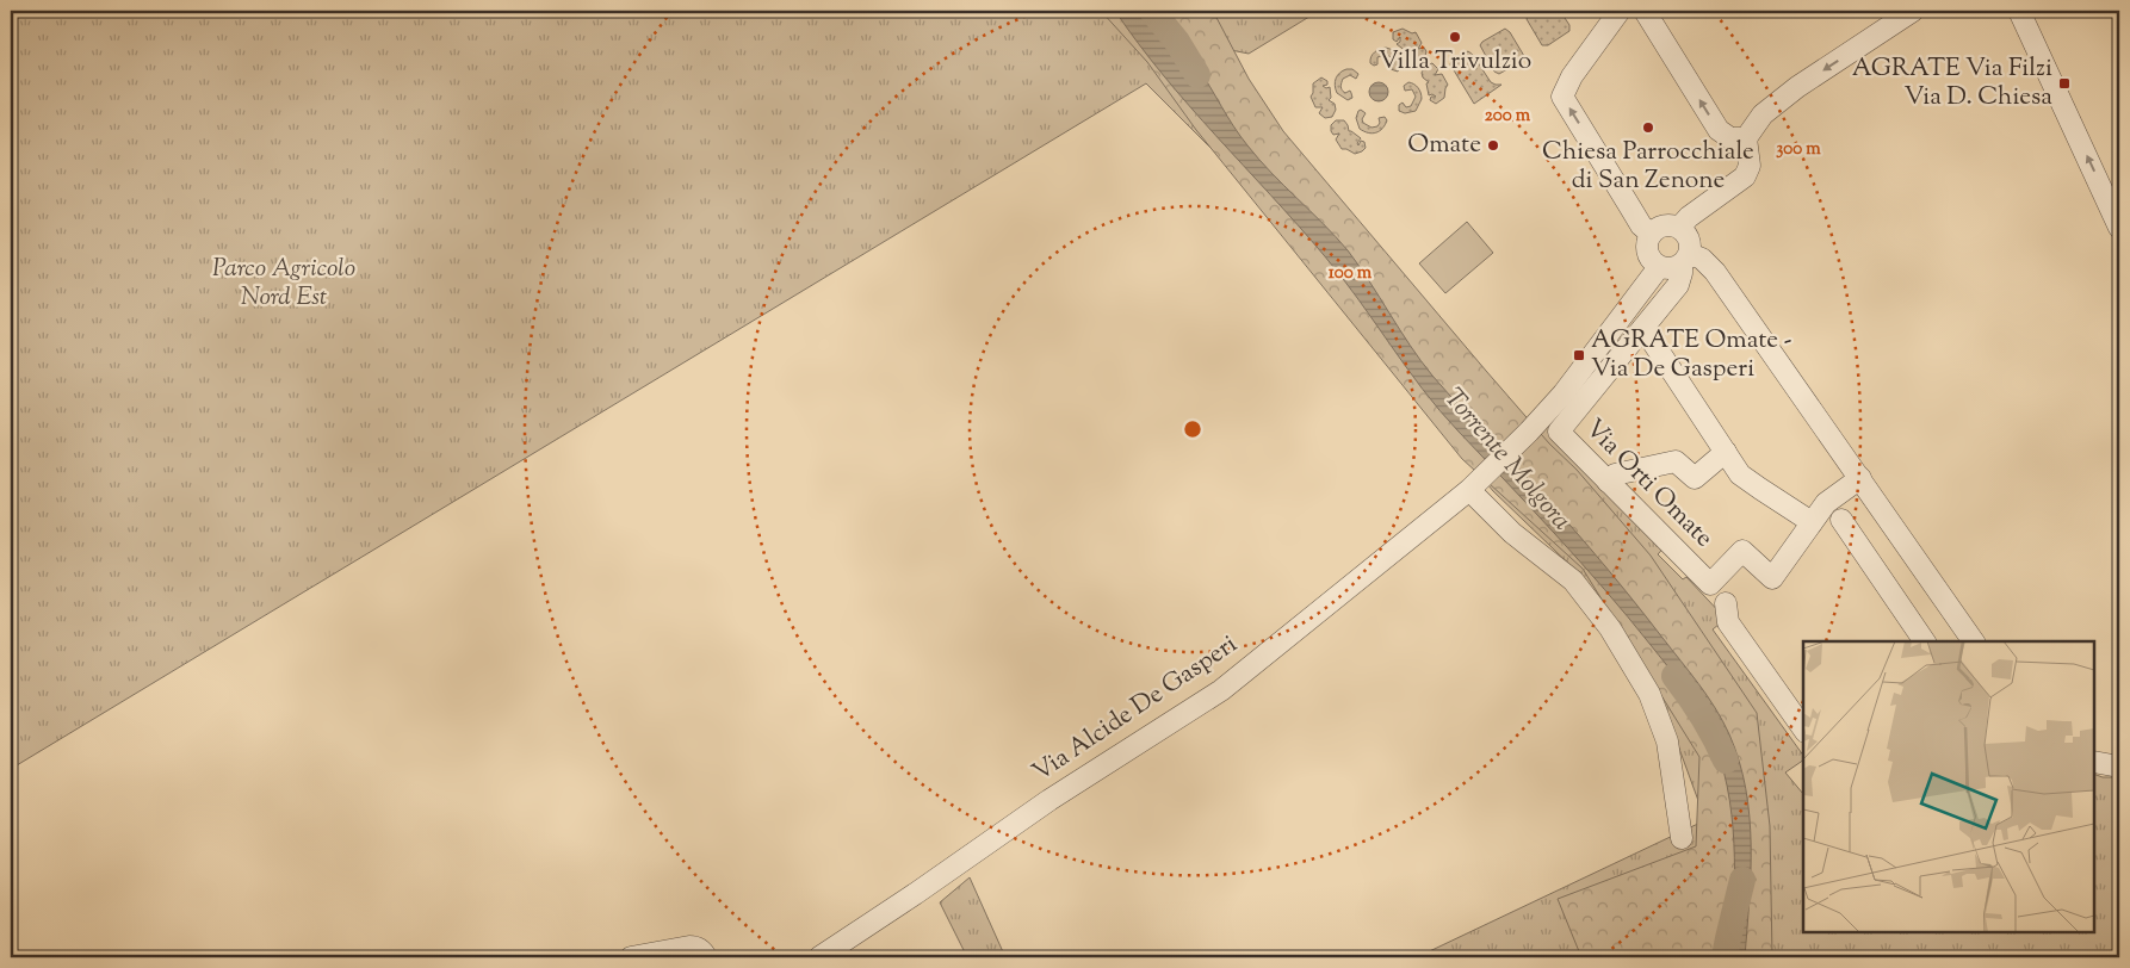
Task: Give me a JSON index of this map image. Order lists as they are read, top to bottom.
{
  "streets": {
    "street": ["Via Orti Omate", "Via Alcide De Gasperi"]
  },
  "crossings": [
    ["Via Orti Omate", "Via Alcide De Gasperi"]
  ],
  "water": ["Torrente Molgora"],
  "parks": ["Parco Agricolo Nord Est"],
  "places": {
    "other": ["Villa Trivulzio", "Chiesa Parrocchiale di San Zenone", "Omate"],
    "transit": ["AGRATE Via Filzi Via D. Chiesa", "AGRATE Omate - Via De Gasperi"]
  },
  "rings": ["200 m", "300 m", "100 m"]
}
